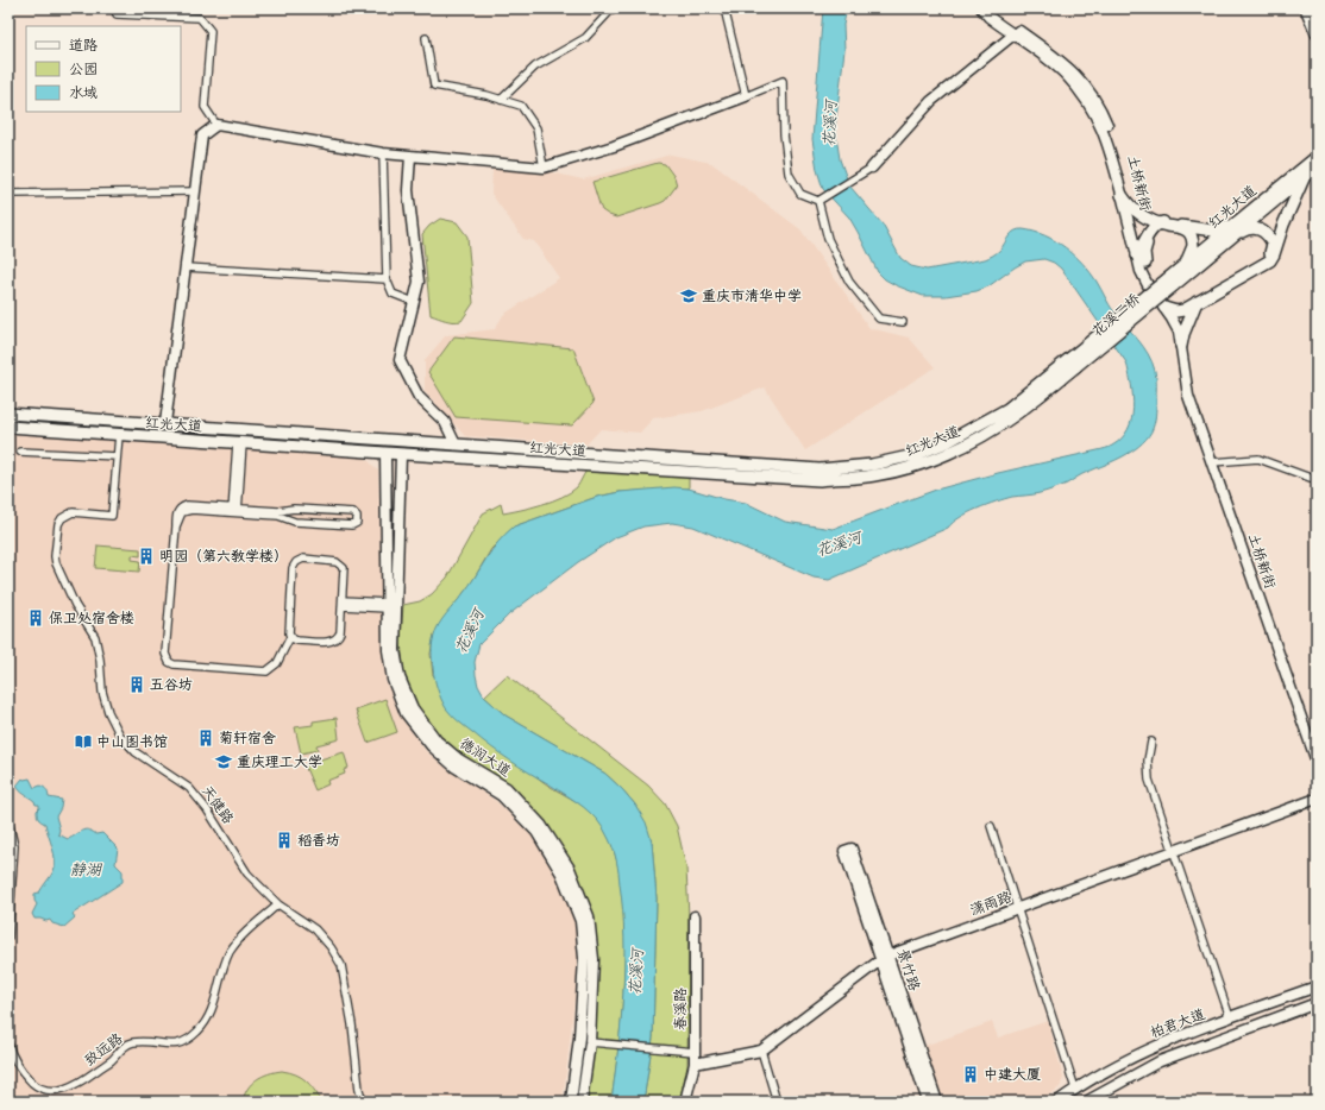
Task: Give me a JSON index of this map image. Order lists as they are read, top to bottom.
{
  "streets": {
    "main road": [
      "土桥新街",
      "红光大道",
      "花溪二桥",
      "德润大道",
      "潇雨路",
      "景竹路",
      "春溪路",
      "柏君大道"
    ],
    "street": ["天健路", "致远路"]
  },
  "crossings": [
    ["红光大道", "花溪二桥"],
    ["红光大道", "德润大道"],
    ["天健路", "致远路"],
    ["潇雨路", "景竹路"],
    ["潇雨路", "春溪路"]
  ],
  "water": ["花溪河", "静湖"],
  "places": {
    "school or university": ["重庆市清华中学", "重庆理工大学"],
    "building": [
      "明园（第六教学楼）",
      "保卫处宿舍楼",
      "五谷坊",
      "菊轩宿舍",
      "稻香坊",
      "中建大厦"
    ],
    "library": ["中山图书馆"]
  },
  "legend": ["道路", "公园", "水域"]
}
